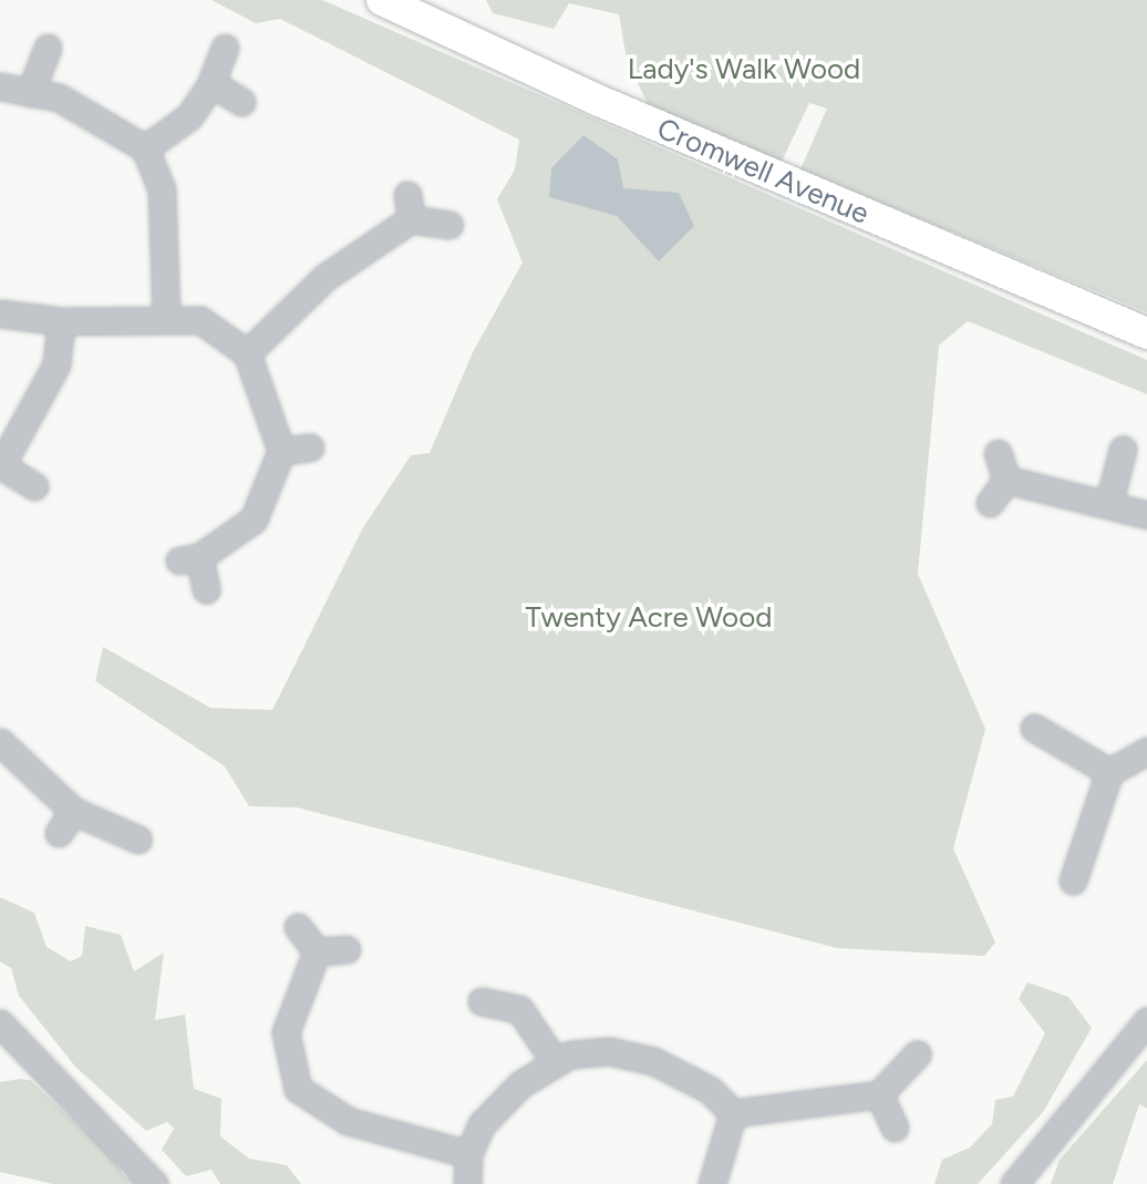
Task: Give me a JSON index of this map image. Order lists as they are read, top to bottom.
{
  "streets": {
    "main road": ["Cromwell Avenue"]
  },
  "parks": ["Lady's Walk Wood", "Twenty Acre Wood"]
}
